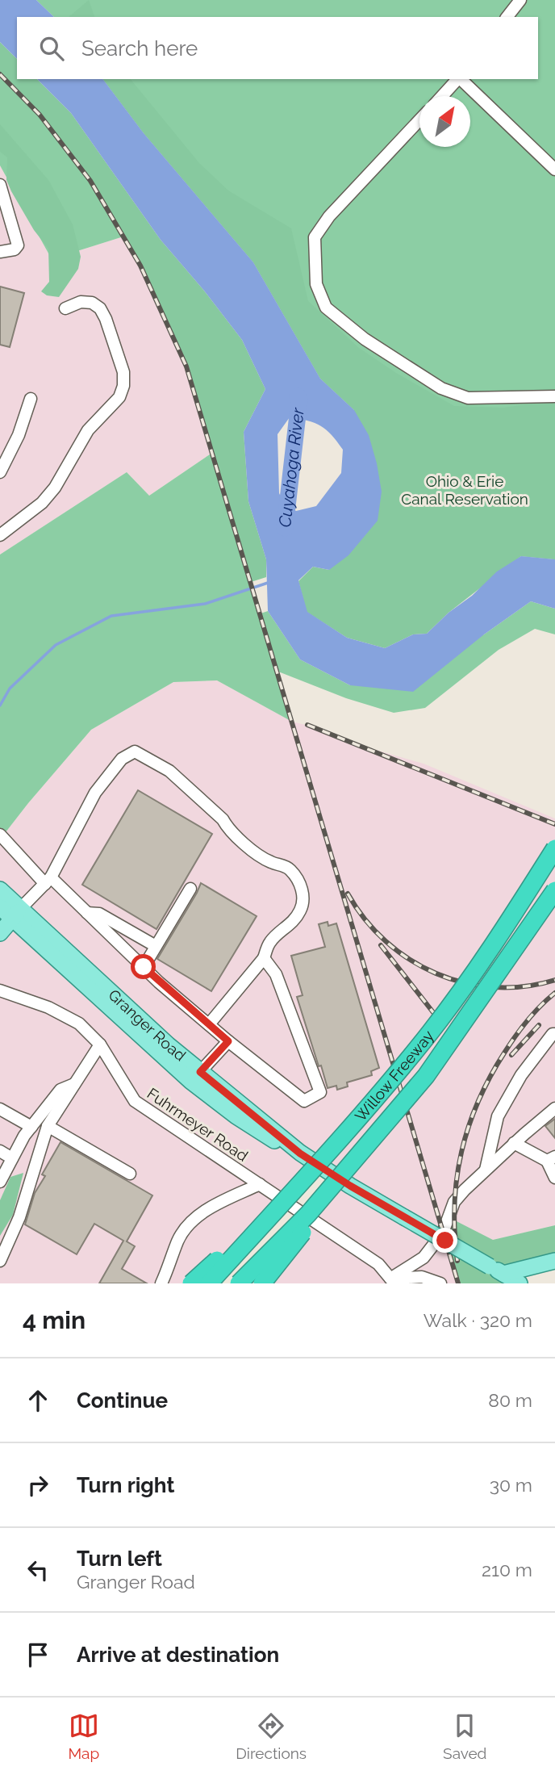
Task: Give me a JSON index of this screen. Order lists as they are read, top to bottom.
{
  "streets": {
    "highway": ["Willow Freeway"],
    "main road": ["Granger Road"],
    "street": ["Fuhrmeyer Road"]
  },
  "water": ["Cuyahoga River"],
  "parks": ["Ohio & Erie Canal Reservation"],
  "north": "top right",
  "page": {
    "search": "Search here",
    "heading": ["4 min", "Walk · 320 m"],
    "list": [
      ["Continue", "80 m"],
      ["Turn right", "30 m"],
      ["Turn left", "Granger Road", "210 m"],
      "Arrive at destination"
    ],
    "nav": ["Map", "Directions", "Saved"]
  }
}
